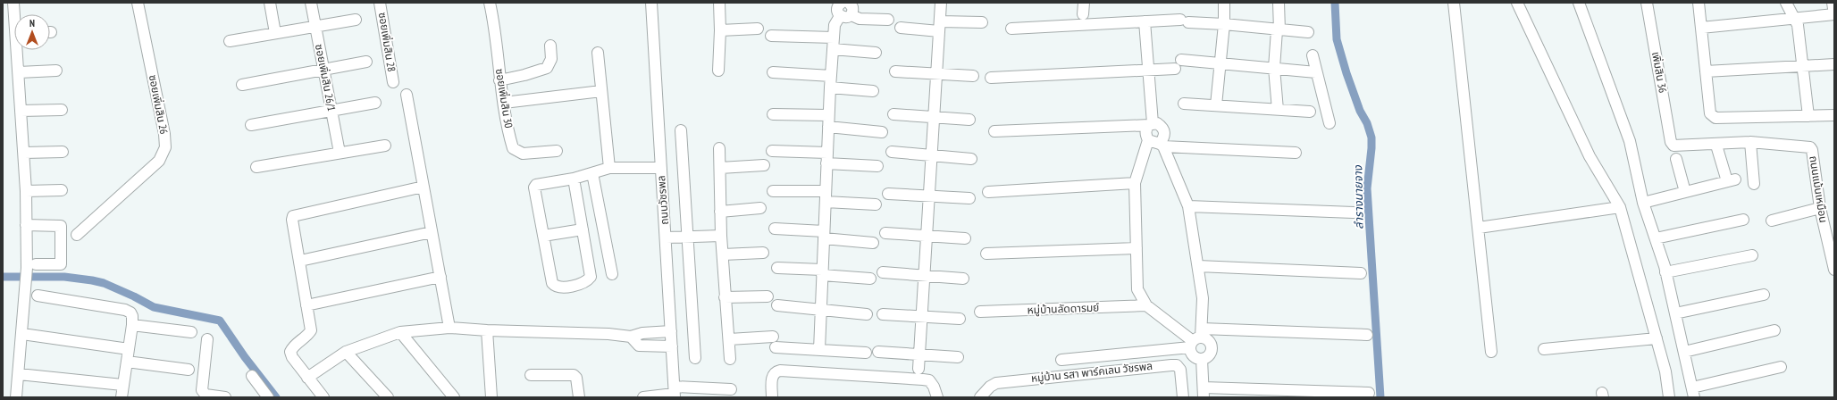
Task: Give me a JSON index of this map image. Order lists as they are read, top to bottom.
{
  "streets": {
    "street": [
      "ซอยเพิ่มสิน 28",
      "เพิ่มสิน 36",
      "ซอยเพิ่มสิน 26/1",
      "ซอยเพิ่มสิน 30",
      "ซอยเพิ่มสิน 26",
      "ถนนแม้นเหมือน",
      "ถนนวัชรพล",
      "หมู่บ้านลัดดารมย์",
      "หมู่บ้าน รสา พาร์คเลน วัชรพล"
    ]
  },
  "crossings": [
    ["เพิ่มสิน 36", "ถนนแม้นเหมือน"]
  ],
  "water": ["ลำรางนายจาง"],
  "north": "top"
}
